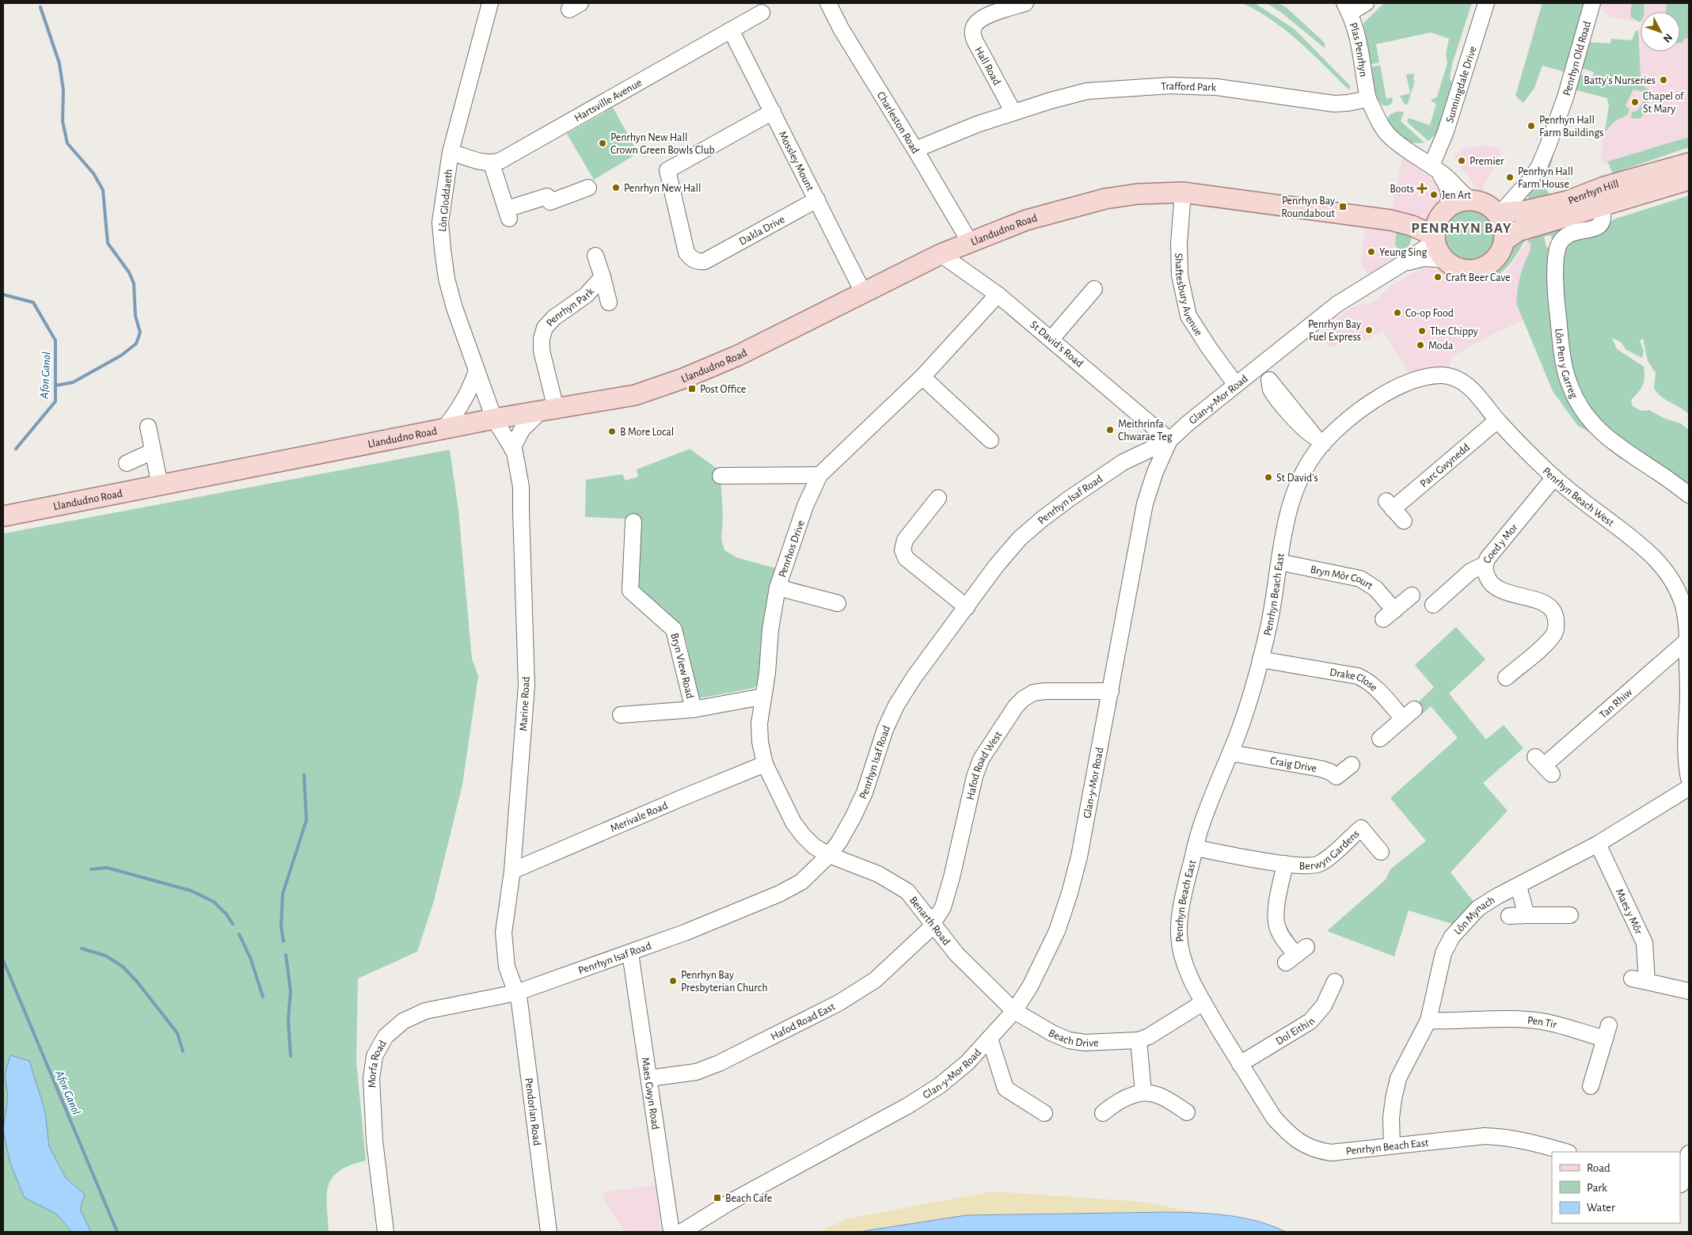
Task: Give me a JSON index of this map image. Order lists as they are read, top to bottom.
{
  "streets": {
    "main road": ["Penrhyn Hill", "Llandudno Road"],
    "street": [
      "Plas Penrhyn",
      "Penrhyn Old Road",
      "Hall Road",
      "Sunningdale Drive",
      "Trafford Park",
      "Hartsville Avenue",
      "Charleston Road",
      "Mossley Mount",
      "Lôn Gloddaeth",
      "Dakla Drive",
      "Shaftesbury Avenue",
      "Penrhyn Park",
      "St David's Road",
      "Lôn Pen y Garreg",
      "Glan-y-Mor Road",
      "Parc Gwynedd",
      "Penrhyn Beach West",
      "Penrhyn Isaf Road",
      "Coed y Mor",
      "Penrhos Drive",
      "Bryn Môr Court",
      "Penrhyn Beach East",
      "Bryn View Road",
      "Drake Close",
      "Tan Rhiw",
      "Marine Road",
      "Craig Drive",
      "Hafod Road West",
      "Merivale Road",
      "Berwyn Gardens",
      "Maes y Môr",
      "Lôn Mynach",
      "Benarth Road",
      "Hafod Road East",
      "Pen Tir",
      "Dol Eithin",
      "Beach Drive",
      "Morfa Road",
      "Maes Gwyn Road",
      "Pendorlan Road"
    ]
  },
  "crossings": [
    ["Plas Penrhyn", "Trafford Park"],
    ["Penrhyn Old Road", "Penrhyn Hill"],
    ["Hall Road", "Trafford Park"],
    ["Trafford Park", "Charleston Road"],
    ["Hartsville Avenue", "Mossley Mount"],
    ["Charleston Road", "Llandudno Road"],
    ["Mossley Mount", "Llandudno Road"],
    ["Mossley Mount", "Dakla Drive"],
    ["Penrhyn Hill", "Llandudno Road"],
    ["Penrhyn Hill", "Lôn Pen y Garreg"],
    ["Lôn Gloddaeth", "Llandudno Road"],
    ["Lôn Gloddaeth", "Marine Road"],
    ["Llandudno Road", "Shaftesbury Avenue"],
    ["Llandudno Road", "Penrhyn Park"],
    ["Llandudno Road", "St David's Road"],
    ["Llandudno Road", "Marine Road"],
    ["Shaftesbury Avenue", "Glan-y-Mor Road"],
    ["St David's Road", "Glan-y-Mor Road"],
    ["St David's Road", "Penrhyn Isaf Road"],
    ["St David's Road", "Penrhos Drive"],
    ["Glan-y-Mor Road", "Penrhyn Isaf Road"],
    ["Glan-y-Mor Road", "Hafod Road West"],
    ["Glan-y-Mor Road", "Benarth Road"],
    ["Glan-y-Mor Road", "Beach Drive"],
    ["Parc Gwynedd", "Penrhyn Beach West"],
    ["Penrhyn Beach West", "Coed y Mor"],
    ["Penrhyn Beach West", "Penrhyn Beach East"],
    ["Penrhyn Beach West", "Tan Rhiw"],
    ["Penrhyn Isaf Road", "Penrhos Drive"],
    ["Penrhyn Isaf Road", "Marine Road"],
    ["Penrhyn Isaf Road", "Benarth Road"],
    ["Penrhyn Isaf Road", "Morfa Road"],
    ["Penrhyn Isaf Road", "Maes Gwyn Road"],
    ["Penrhyn Isaf Road", "Pendorlan Road"],
    ["Penrhos Drive", "Bryn View Road"],
    ["Penrhos Drive", "Merivale Road"],
    ["Penrhos Drive", "Benarth Road"],
    ["Bryn Môr Court", "Penrhyn Beach East"],
    ["Penrhyn Beach East", "Drake Close"],
    ["Penrhyn Beach East", "Craig Drive"],
    ["Penrhyn Beach East", "Berwyn Gardens"],
    ["Penrhyn Beach East", "Lôn Mynach"],
    ["Penrhyn Beach East", "Dol Eithin"],
    ["Penrhyn Beach East", "Beach Drive"],
    ["Marine Road", "Merivale Road"],
    ["Marine Road", "Morfa Road"],
    ["Marine Road", "Pendorlan Road"],
    ["Hafod Road West", "Benarth Road"],
    ["Hafod Road West", "Hafod Road East"],
    ["Maes y Môr", "Lôn Mynach"],
    ["Lôn Mynach", "Pen Tir"],
    ["Benarth Road", "Hafod Road East"],
    ["Benarth Road", "Beach Drive"],
    ["Hafod Road East", "Maes Gwyn Road"],
    ["Morfa Road", "Pendorlan Road"]
  ],
  "districts": ["PENRHYN BAY"],
  "water": ["Afon Ganol"],
  "places": {
    "other": [
      "Batty's Nurseries",
      "Chapel of St Mary",
      "Penrhyn Hall Farm Buildings",
      "Penrhyn New Hall Crown Green Bowls Club",
      "Premier",
      "Penrhyn Hall Farm House",
      "Penrhyn New Hall",
      "Jen Art",
      "Yeung Sing",
      "Craft Beer Cave",
      "Co-op Food",
      "Penrhyn Bay Fuel Express",
      "The Chippy",
      "Moda",
      "Meithrinfa Chwarae Teg",
      "B More Local",
      "St David's",
      "Penrhyn Bay Presbyterian Church"
    ],
    "health": ["Boots"],
    "transit": ["Penrhyn Bay Roundabout", "Post Office", "Beach Cafe"]
  },
  "legend": ["Road", "Park", "Water"],
  "north": "bottom right"
}
